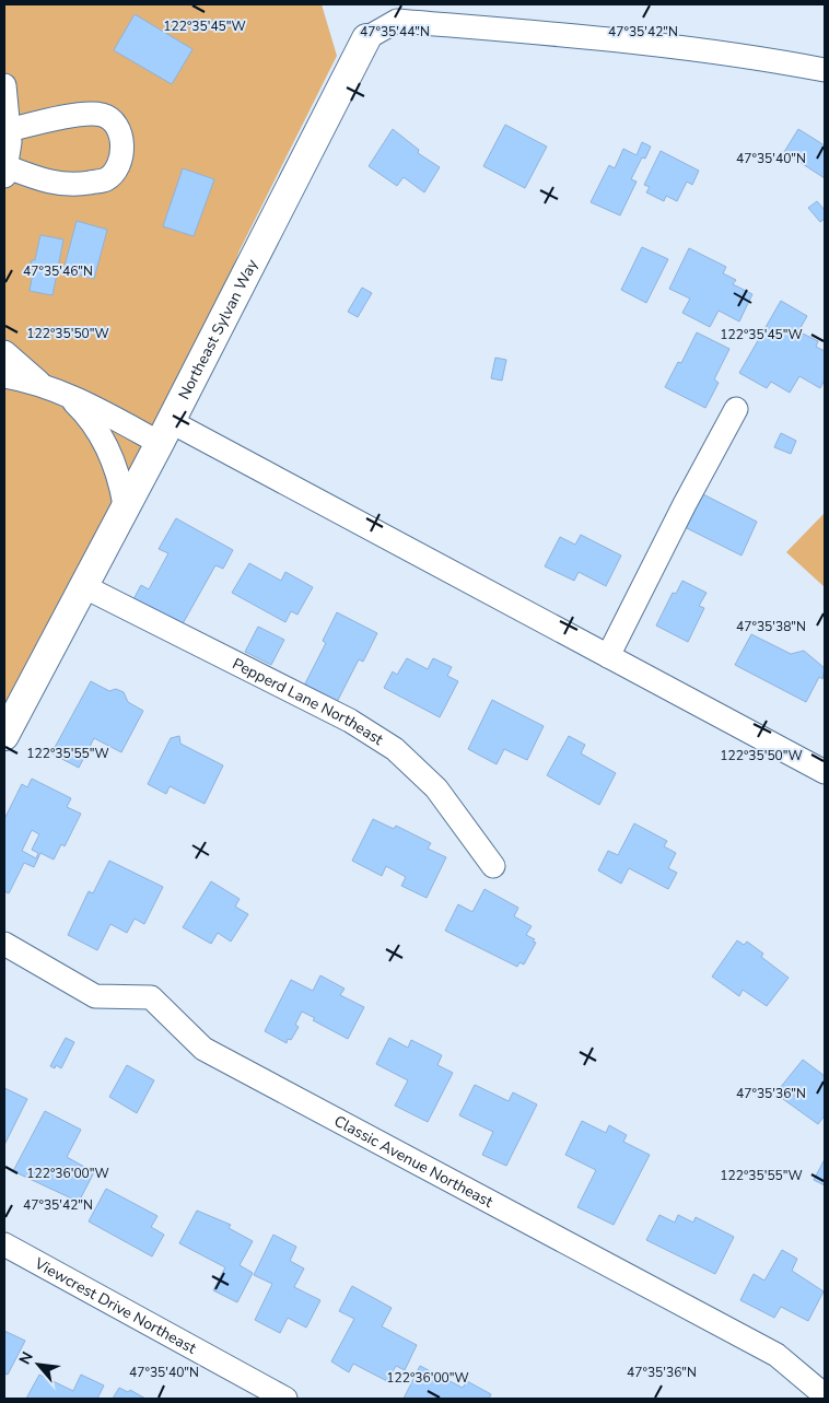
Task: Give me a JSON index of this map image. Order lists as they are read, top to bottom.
{
  "streets": {
    "main road": ["Northeast Sylvan Way"],
    "street": ["Pepperd Lane Northeast", "Classic Avenue Northeast", "Viewcrest Drive Northeast"]
  },
  "crossings": [
    ["Northeast Sylvan Way", "Pepperd Lane Northeast"]
  ],
  "north": "top left",
  "coordinates": [
    "122°35'45\"W",
    "47°35'44\"N",
    "47°35'42\"N",
    "47°35'40\"N",
    "47°35'46\"N",
    "122°35'50\"W",
    "47°35'38\"N",
    "122°35'55\"W",
    "47°35'36\"N",
    "122°36'00\"W"
  ]
}
